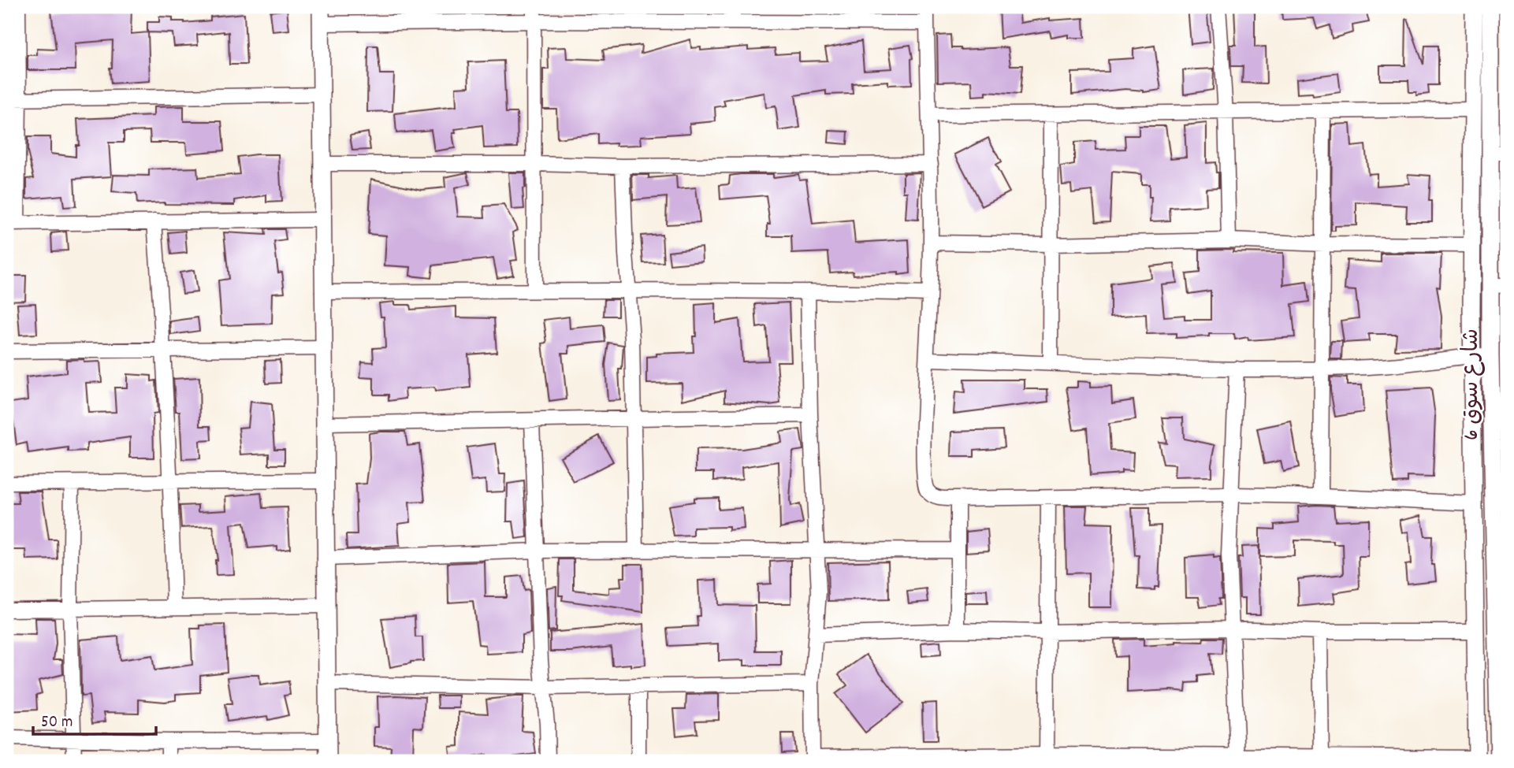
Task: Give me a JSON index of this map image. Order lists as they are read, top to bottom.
{
  "streets": {
    "street": ["شارع سوق 6"]
  },
  "scale_bar": "50 m"
}
